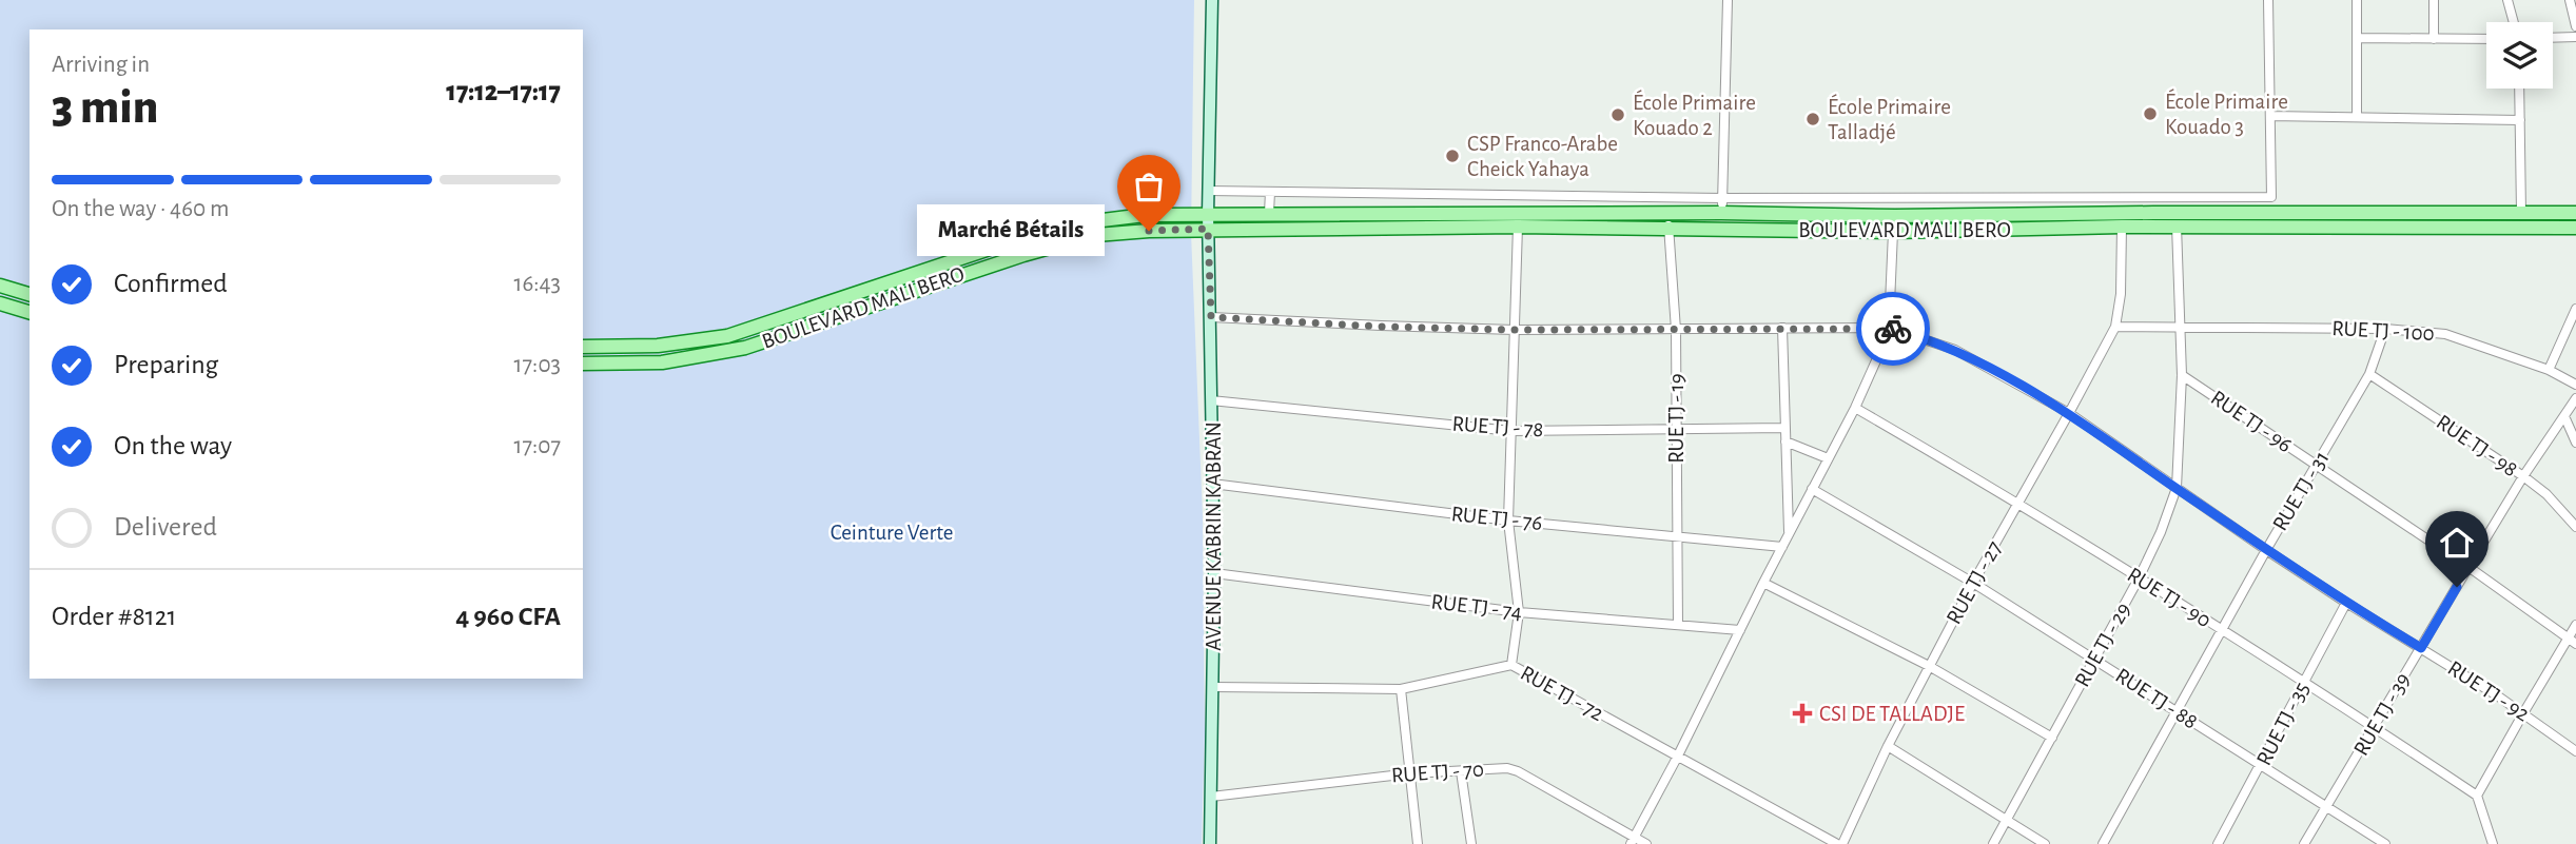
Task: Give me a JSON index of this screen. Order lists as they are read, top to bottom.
{
  "streets": {
    "main road": ["BOULEVARD MALI BERO"],
    "street": [
      "RUE TJ - 100",
      "RUE TJ - 19",
      "RUE TJ - 96",
      "RUE TJ - 78",
      "RUE TJ - 98",
      "RUE TJ - 31",
      "RUE TJ - 76",
      "AVENUE KABRIN KABRAN",
      "RUE TJ - 27",
      "RUE TJ - 90",
      "RUE TJ - 74",
      "RUE TJ - 29",
      "RUE TJ - 92",
      "RUE TJ - 72",
      "RUE TJ - 88",
      "RUE TJ - 39",
      "RUE TJ - 35",
      "RUE TJ - 70"
    ]
  },
  "crossings": [
    ["BOULEVARD MALI BERO", "RUE TJ - 19"],
    ["BOULEVARD MALI BERO", "AVENUE KABRIN KABRAN"],
    ["BOULEVARD MALI BERO", "RUE TJ - 27"],
    ["BOULEVARD MALI BERO", "RUE TJ - 29"],
    ["RUE TJ - 100", "RUE TJ - 31"],
    ["RUE TJ - 100", "RUE TJ - 29"],
    ["RUE TJ - 19", "RUE TJ - 78"],
    ["RUE TJ - 19", "RUE TJ - 76"],
    ["RUE TJ - 19", "RUE TJ - 74"],
    ["RUE TJ - 19", "RUE TJ - 92"],
    ["RUE TJ - 96", "RUE TJ - 31"],
    ["RUE TJ - 96", "RUE TJ - 29"],
    ["RUE TJ - 96", "RUE TJ - 39"],
    ["RUE TJ - 78", "AVENUE KABRIN KABRAN"],
    ["RUE TJ - 98", "RUE TJ - 31"],
    ["RUE TJ - 98", "RUE TJ - 39"],
    ["RUE TJ - 31", "RUE TJ - 90"],
    ["RUE TJ - 31", "RUE TJ - 92"],
    ["RUE TJ - 31", "RUE TJ - 88"],
    ["RUE TJ - 76", "AVENUE KABRIN KABRAN"],
    ["AVENUE KABRIN KABRAN", "RUE TJ - 74"],
    ["AVENUE KABRIN KABRAN", "RUE TJ - 92"],
    ["AVENUE KABRIN KABRAN", "RUE TJ - 72"],
    ["AVENUE KABRIN KABRAN", "RUE TJ - 70"],
    ["RUE TJ - 27", "RUE TJ - 90"],
    ["RUE TJ - 27", "RUE TJ - 92"],
    ["RUE TJ - 27", "RUE TJ - 72"],
    ["RUE TJ - 27", "RUE TJ - 88"],
    ["RUE TJ - 90", "RUE TJ - 29"],
    ["RUE TJ - 90", "RUE TJ - 39"],
    ["RUE TJ - 90", "RUE TJ - 35"],
    ["RUE TJ - 29", "RUE TJ - 92"],
    ["RUE TJ - 29", "RUE TJ - 88"],
    ["RUE TJ - 92", "RUE TJ - 39"],
    ["RUE TJ - 92", "RUE TJ - 35"],
    ["RUE TJ - 88", "RUE TJ - 39"],
    ["RUE TJ - 88", "RUE TJ - 35"]
  ],
  "parks": ["Ceinture Verte"],
  "places": {
    "other": [
      "École Primaire Kouado 3",
      "École Primaire Kouado 2",
      "École Primaire Talladjé",
      "CSP Franco-Arabe Cheick Yahaya",
      "Marché Bétails"
    ],
    "health": ["CSI DE TALLADJE"]
  },
  "page": {
    "heading": ["3 min", "Arriving in", "17:12–17:17"],
    "panel": ["Order #8121", "4 960 CFA"],
    "bar": "On the way · 460 m",
    "bubble": "Marché Bétails",
    "list": [
      ["Confirmed", "16:43"],
      ["Preparing", "17:03"],
      ["On the way", "17:07"],
      "Delivered"
    ]
  }
}
